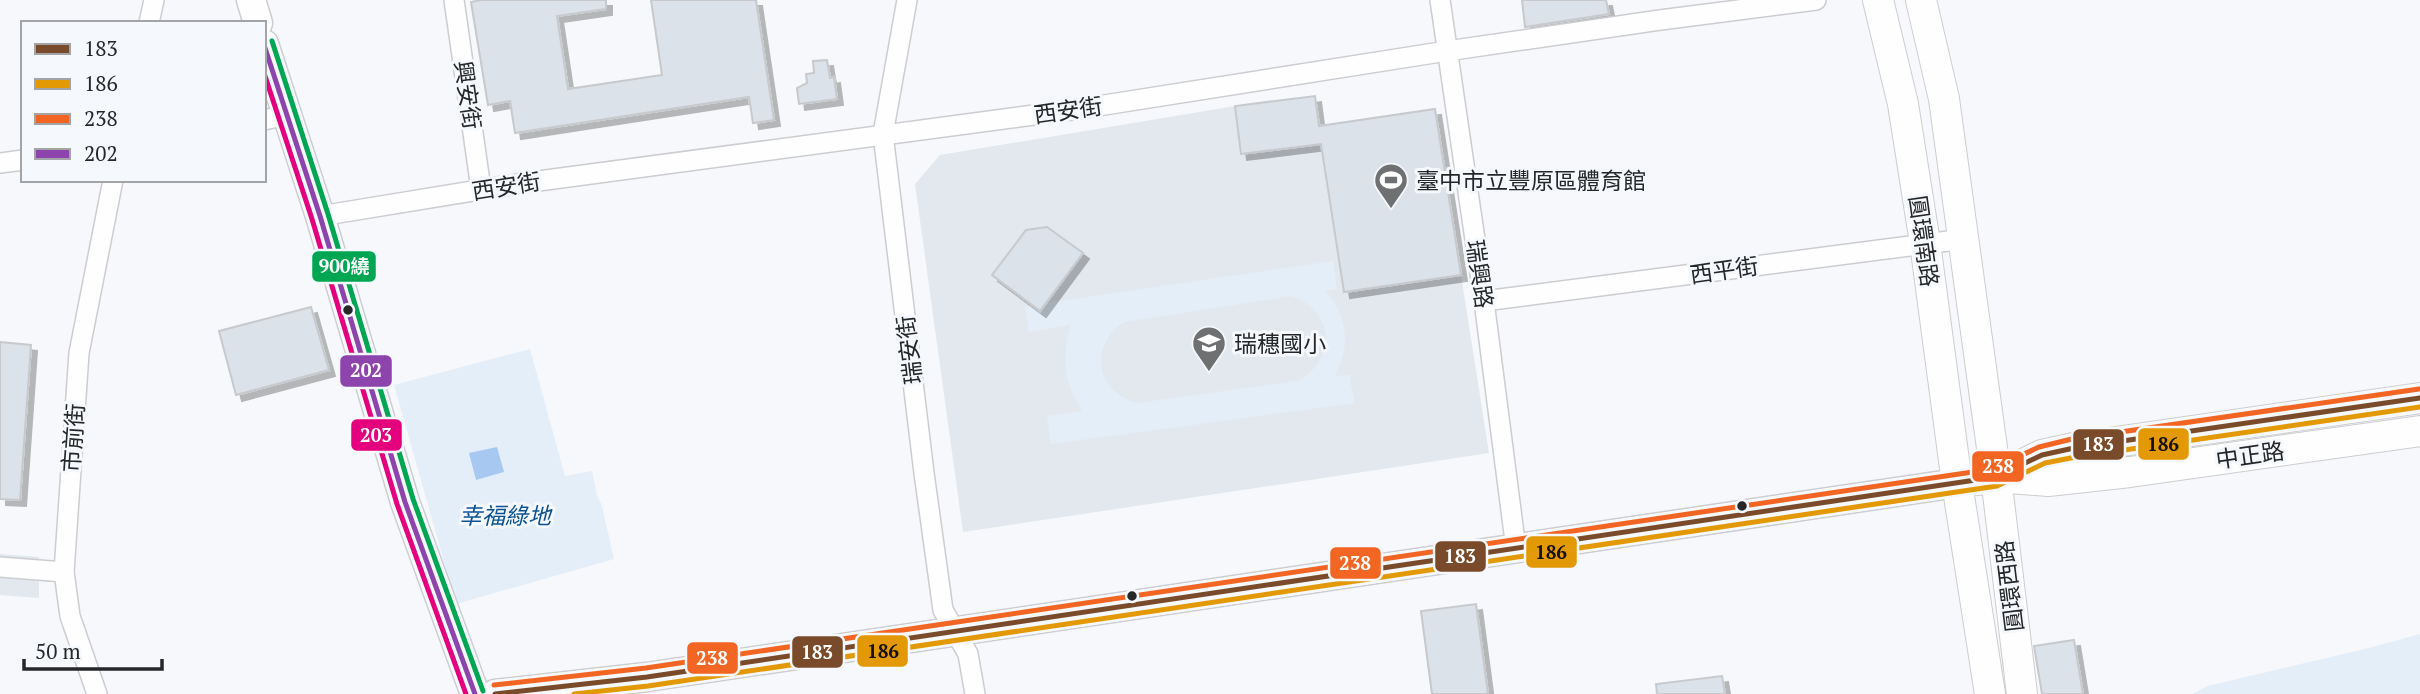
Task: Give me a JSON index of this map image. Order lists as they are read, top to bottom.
{
  "streets": {
    "main road": ["圓環南路", "中正路", "圓環西路"],
    "street": [
      "興安街",
      "西安街",
      "西平街",
      "瑞興路",
      "瑞安街",
      "市前街"
    ]
  },
  "crossings": [
    ["興安街", "西安街"],
    ["西安街", "瑞興路"],
    ["西安街", "瑞安街"],
    ["圓環南路", "西平街"],
    ["圓環南路", "中正路"],
    ["圓環南路", "圓環西路"],
    ["西平街", "瑞興路"],
    ["瑞興路", "中正路"],
    ["瑞安街", "中正路"],
    ["中正路", "圓環西路"]
  ],
  "parks": ["幸福綠地"],
  "places": {
    "sports": ["臺中市立豐原區體育館"],
    "school or university": ["瑞穗國小"]
  },
  "lines": [
    "transit line 900繞",
    "transit line 202",
    "transit line 203",
    "transit line 238",
    "transit line 183",
    "transit line 186"
  ],
  "legend": [
    "183",
    "186",
    "238",
    "202"
  ],
  "scale_bar": "50 m"
}
